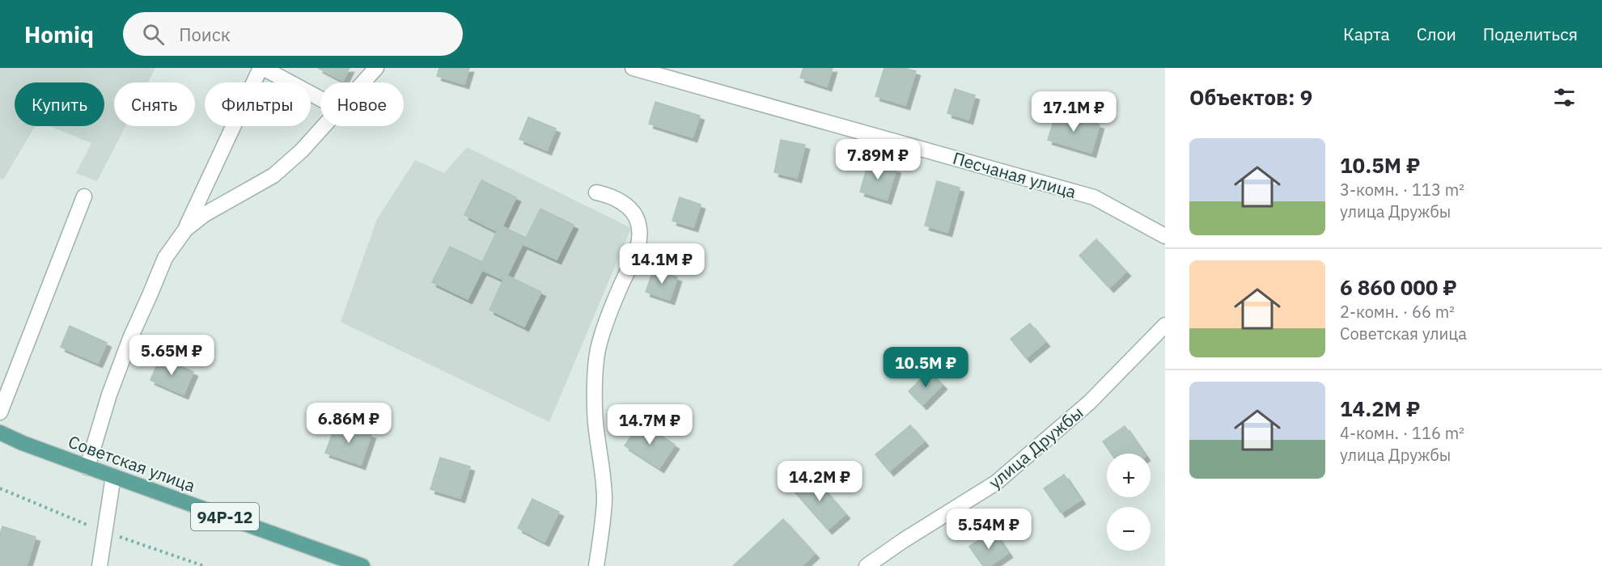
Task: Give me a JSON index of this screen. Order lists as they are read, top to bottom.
{
  "streets": {
    "main road": ["Советская улица", "94Р-12"],
    "street": ["Песчаная улица", "улица Дружбы"]
  },
  "page": {
    "header": "Homiq",
    "search": "Поиск",
    "nav": ["Карта", "Слои", "Поделиться"],
    "heading": "Объектов: 9",
    "chip": [
      "Купить",
      "Снять",
      "Фильтры",
      "Новое"
    ],
    "price": [
      "17.1M ₽",
      "7.89M ₽",
      "14.1M ₽",
      "5.65M ₽",
      "10.5M ₽",
      "6.86M ₽",
      "14.7M ₽",
      "14.2M ₽",
      "5.54M ₽"
    ],
    "list": [
      {
        "name": "10.5M ₽",
        "note": "3-комн. · 113 m² · улица Дружбы"
      },
      {
        "name": "6 860 000 ₽",
        "note": "2-комн. · 66 m² · Советская улица"
      },
      {
        "name": "14.2M ₽",
        "note": "4-комн. · 116 m² · улица Дружбы"
      }
    ],
    "map_buttons": ["+", "−"]
  }
}
